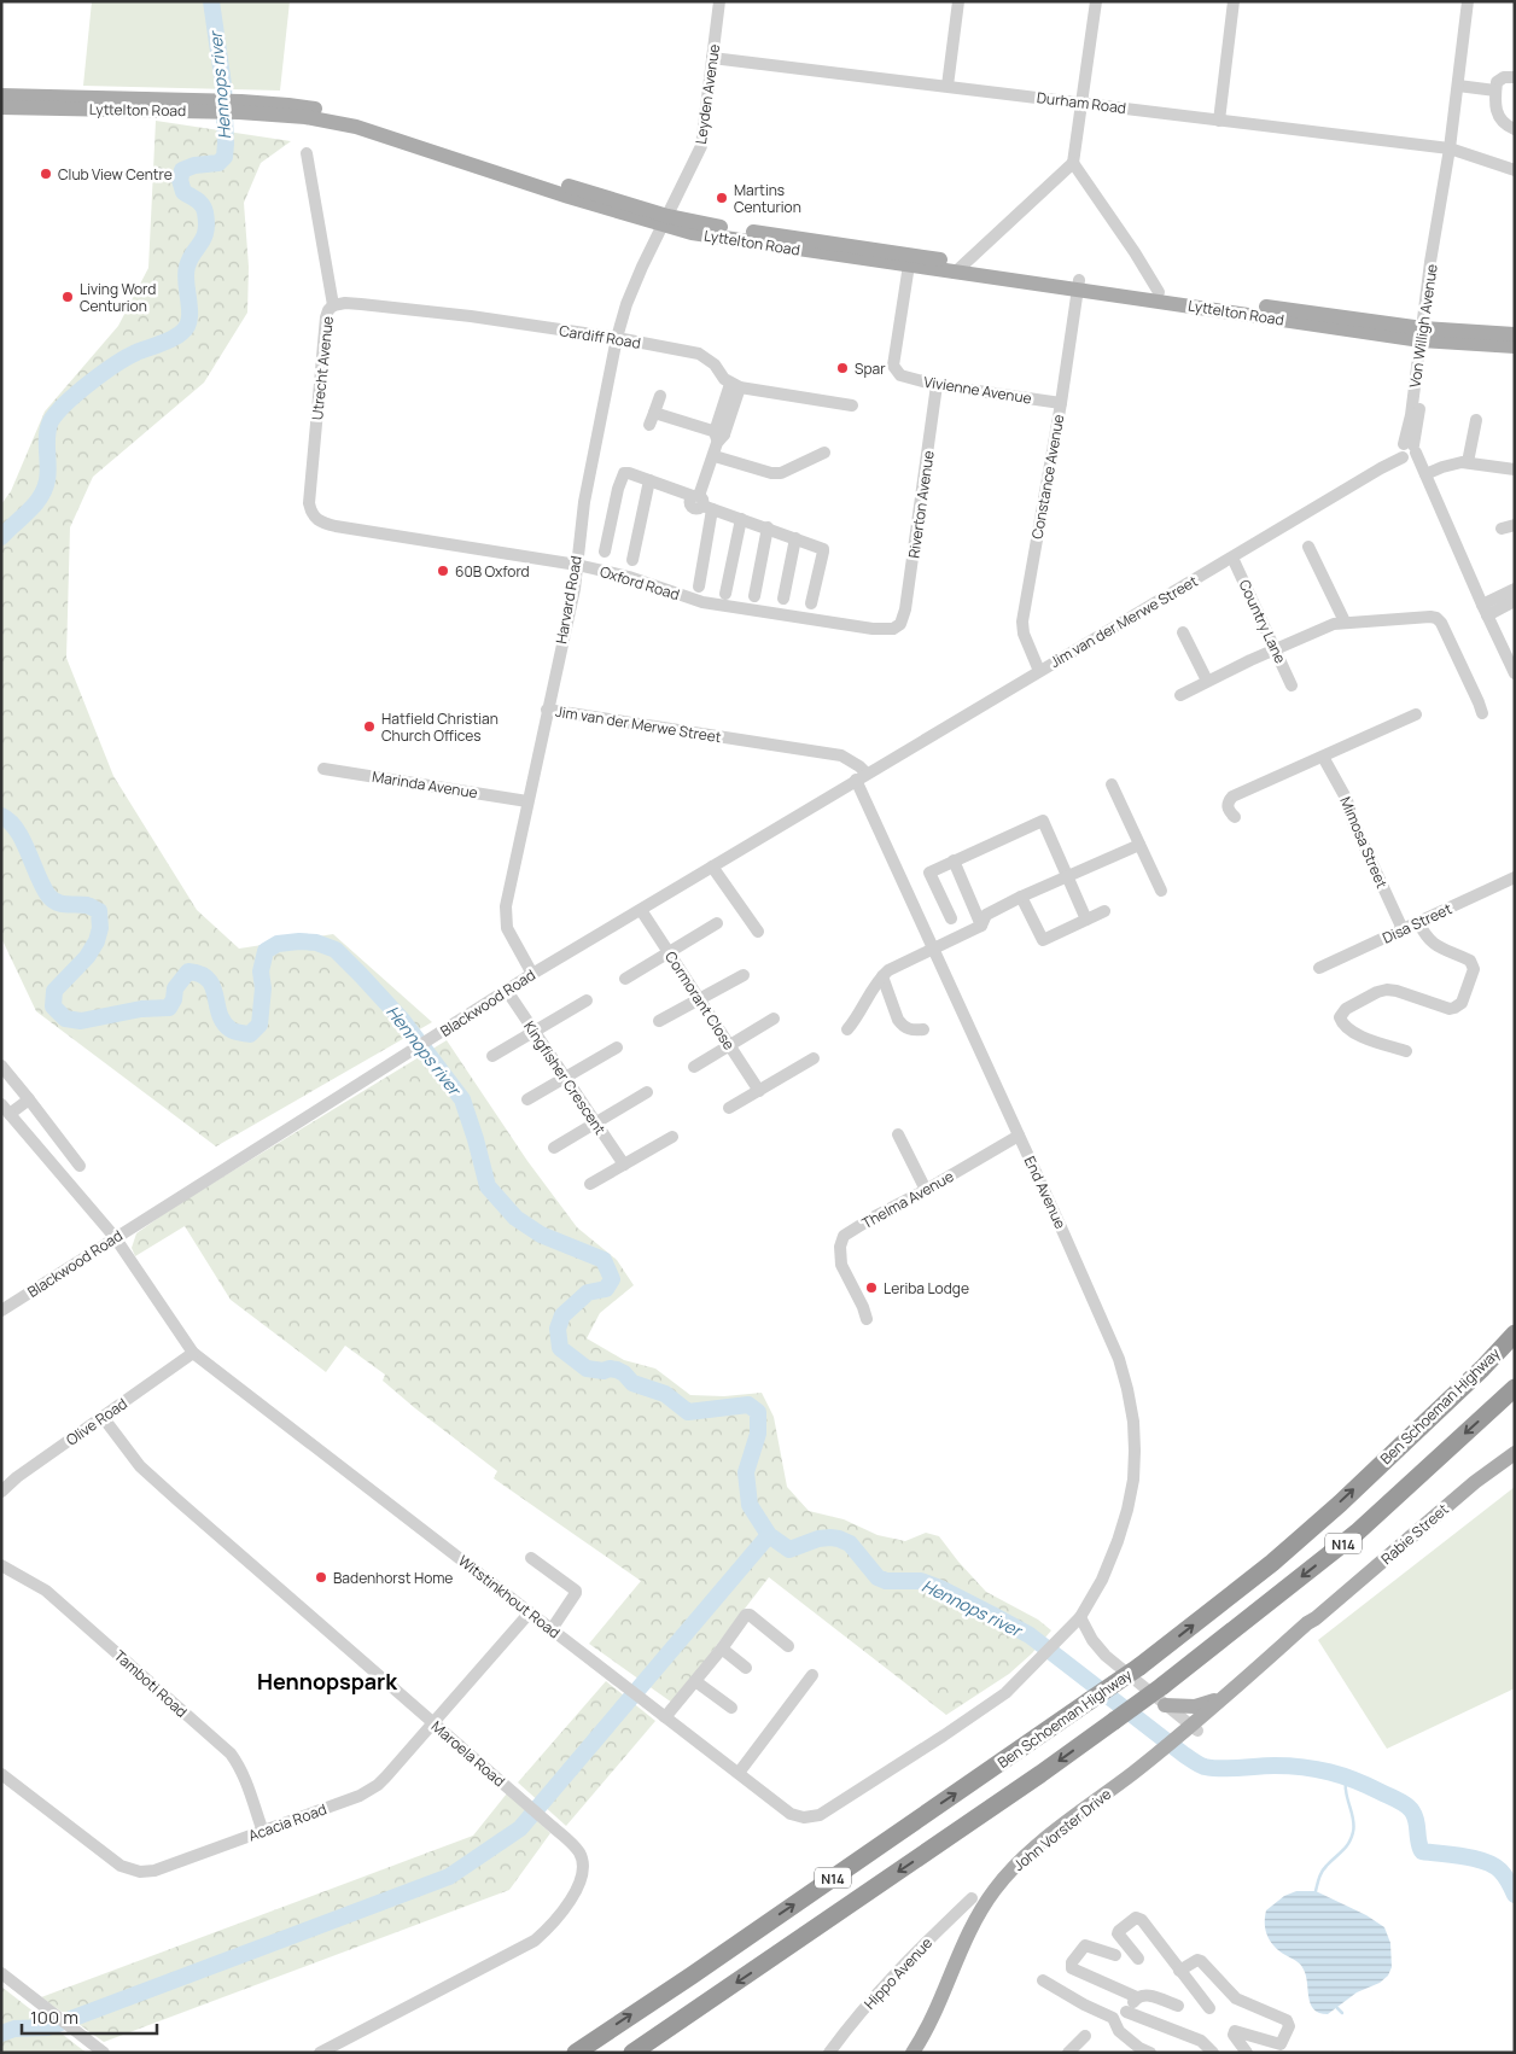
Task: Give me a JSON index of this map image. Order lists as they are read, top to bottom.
{
  "streets": {
    "highway": ["Ben Schoeman Highway", "N14"],
    "main road": ["Lyttelton Road", "Rabie Street", "John Vorster Drive"],
    "street": [
      "Leyden Avenue",
      "Durham Road",
      "Von Willigh Avenue",
      "Cardiff Road",
      "Utrecht Avenue",
      "Vivienne Avenue",
      "Constance Avenue",
      "Riverton Avenue",
      "Oxford Road",
      "Harvard Road",
      "Jim van der Merwe Street",
      "Country Lane",
      "Marinda Avenue",
      "Mimosa Street",
      "Disa Street",
      "Cormorant Close",
      "Blackwood Road",
      "Kingfisher Crescent",
      "End Avenue",
      "Thelma Avenue",
      "Olive Road",
      "Witstinkhout Road",
      "Tamboti Road",
      "Maroela Road",
      "Acacia Road",
      "Hippo Avenue"
    ]
  },
  "crossings": [
    ["Leyden Avenue", "Durham Road"],
    ["Leyden Avenue", "Lyttelton Road"],
    ["Leyden Avenue", "Harvard Road"],
    ["Durham Road", "Von Willigh Avenue"],
    ["Lyttelton Road", "Von Willigh Avenue"],
    ["Lyttelton Road", "Vivienne Avenue"],
    ["Lyttelton Road", "Constance Avenue"],
    ["Lyttelton Road", "Harvard Road"],
    ["Von Willigh Avenue", "Jim van der Merwe Street"],
    ["Cardiff Road", "Utrecht Avenue"],
    ["Cardiff Road", "Harvard Road"],
    ["Utrecht Avenue", "Oxford Road"],
    ["Vivienne Avenue", "Constance Avenue"],
    ["Vivienne Avenue", "Riverton Avenue"],
    ["Constance Avenue", "Jim van der Merwe Street"],
    ["Riverton Avenue", "Oxford Road"],
    ["Oxford Road", "Harvard Road"],
    ["Harvard Road", "Jim van der Merwe Street"],
    ["Harvard Road", "Marinda Avenue"],
    ["Harvard Road", "Blackwood Road"],
    ["Jim van der Merwe Street", "Country Lane"],
    ["Jim van der Merwe Street", "Blackwood Road"],
    ["Jim van der Merwe Street", "End Avenue"],
    ["Mimosa Street", "Disa Street"],
    ["Cormorant Close", "Blackwood Road"],
    ["Blackwood Road", "Kingfisher Crescent"],
    ["Blackwood Road", "End Avenue"],
    ["Blackwood Road", "Witstinkhout Road"],
    ["End Avenue", "Thelma Avenue"],
    ["End Avenue", "Witstinkhout Road"],
    ["Olive Road", "Witstinkhout Road"],
    ["Olive Road", "Maroela Road"],
    ["Rabie Street", "John Vorster Drive"],
    ["Witstinkhout Road", "Acacia Road"],
    ["Tamboti Road", "Acacia Road"],
    ["Maroela Road", "Acacia Road"]
  ],
  "districts": ["Hennopspark"],
  "water": ["Hennops river"],
  "places": [
    "Club View Centre",
    "Martins Centurion",
    "Living Word Centurion",
    "Spar",
    "60B Oxford",
    "Hatfield Christian Church Offices",
    "Leriba Lodge",
    "Badenhorst Home"
  ],
  "scale_bar": "100 m"
}
